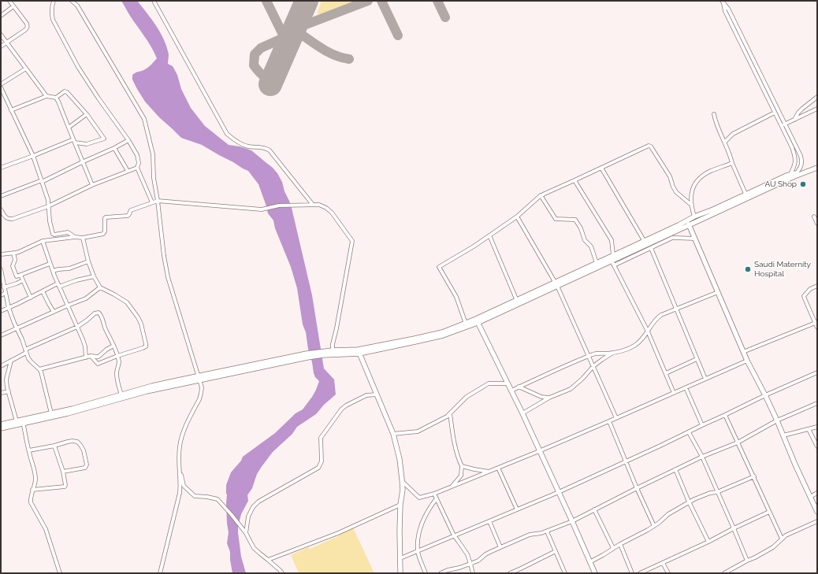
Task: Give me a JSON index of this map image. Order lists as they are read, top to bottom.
{
  "places": ["AU Shop", "Saudi Maternity Hospital"]
}
